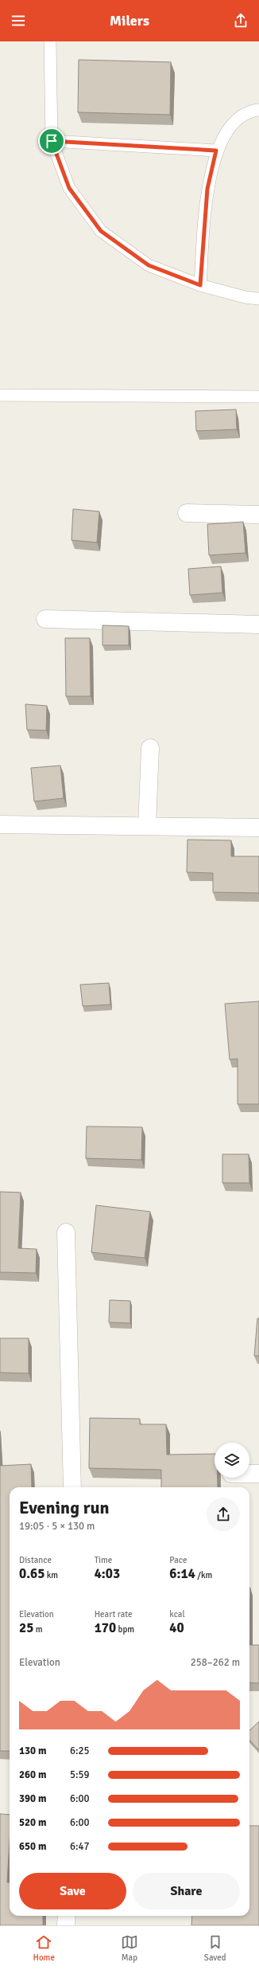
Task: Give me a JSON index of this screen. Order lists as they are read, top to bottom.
{
  "page": {
    "header": "Milers",
    "heading": ["Evening run", "19:05 · 5 × 130 m"],
    "stats": [
      ["Distance", "0.65 km"],
      ["Time", "4:03"],
      ["Pace", "6:14 /km"],
      ["Elevation", "25 m"],
      ["Heart rate", "170 bpm"],
      ["kcal", "40"]
    ],
    "chart": ["Elevation", "258–262 m"],
    "list": [
      {
        "name": "130 m",
        "note": "6:25"
      },
      {
        "name": "260 m",
        "note": "5:59"
      },
      {
        "name": "390 m",
        "note": "6:00"
      },
      {
        "name": "520 m",
        "note": "6:00"
      },
      {
        "name": "650 m",
        "note": "6:47"
      }
    ],
    "buttons": ["Save", "Share"],
    "tabs": ["Home", "Map", "Saved"]
  }
}
